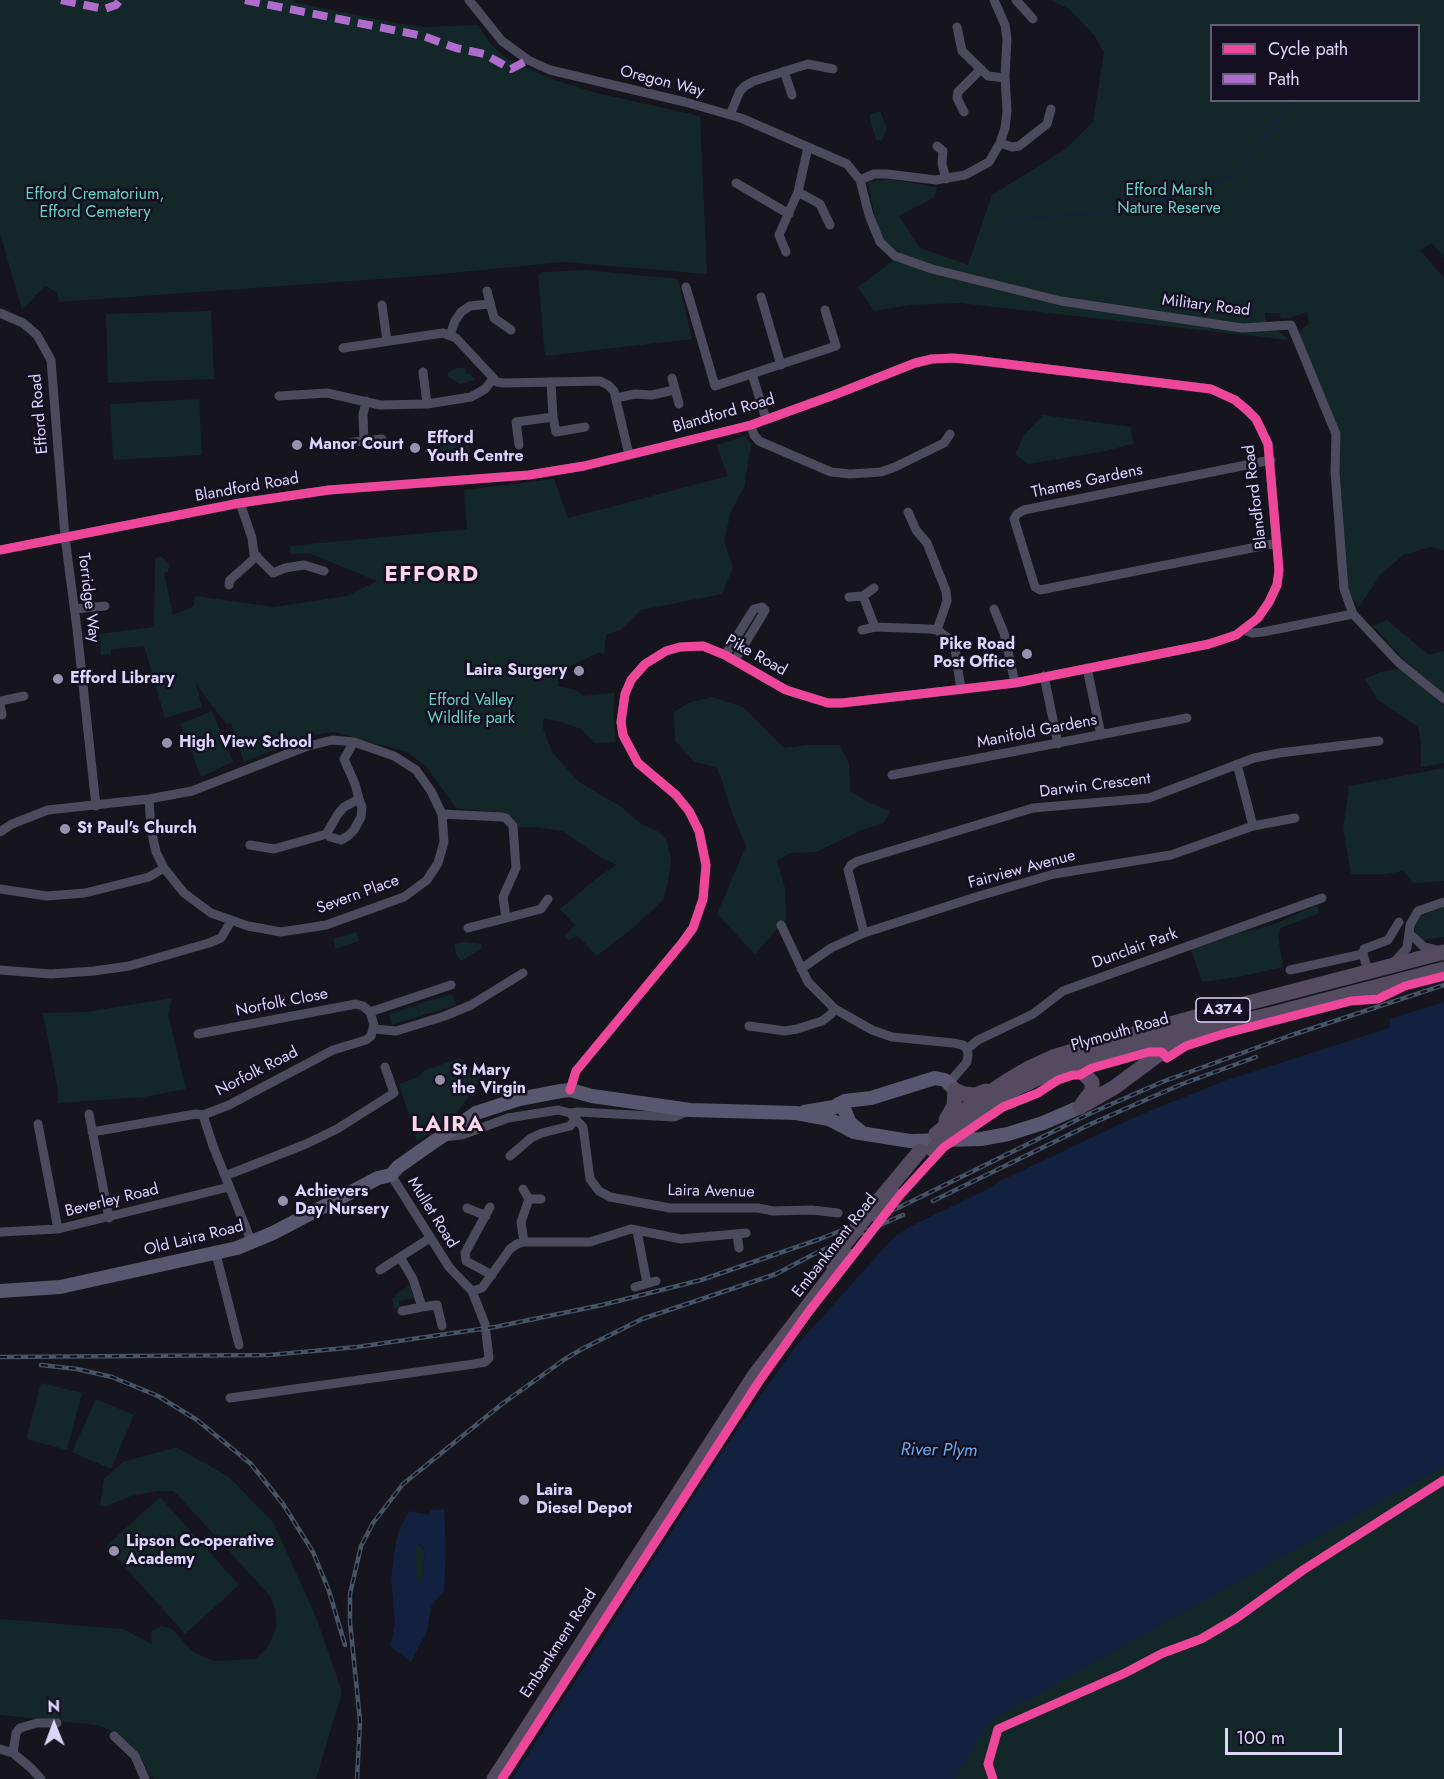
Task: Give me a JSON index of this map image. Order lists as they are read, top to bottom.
{
  "streets": {
    "main road": [
      "A374",
      "Plymouth Road",
      "Old Laira Road",
      "Embankment Road"
    ],
    "street": [
      "Oregon Way",
      "Military Road",
      "Efford Road",
      "Blandford Road",
      "Thames Gardens",
      "Torridge Way",
      "Pike Road",
      "Manifold Gardens",
      "Darwin Crescent",
      "Fairview Avenue",
      "Severn Place",
      "Dunclair Park",
      "Norfolk Close",
      "Norfolk Road",
      "Laira Avenue",
      "Beverley Road",
      "Mullet Road"
    ]
  },
  "crossings": [
    ["Oregon Way", "Military Road"],
    ["Military Road", "Pike Road"],
    ["Efford Road", "Blandford Road"],
    ["Efford Road", "Torridge Way"],
    ["Blandford Road", "Thames Gardens"],
    ["Blandford Road", "Torridge Way"],
    ["Blandford Road", "Pike Road"],
    ["Torridge Way", "Severn Place"],
    ["Pike Road", "Old Laira Road"],
    ["Darwin Crescent", "Fairview Avenue"],
    ["Plymouth Road", "Embankment Road"],
    ["Laira Avenue", "Old Laira Road"],
    ["Mullet Road", "Old Laira Road"]
  ],
  "districts": ["EFFORD", "LAIRA"],
  "water": ["River Plym"],
  "parks": ["Efford Marsh Nature Reserve", "Efford Crematorium, Efford Cemetery", "Efford Valley Wildlife park"],
  "places": [
    "Manor Court",
    "Efford Youth Centre",
    "Pike Road Post Office",
    "Laira Surgery",
    "Efford Library",
    "High View School",
    "St Paul's Church",
    "St Mary the Virgin",
    "Achievers Day Nursery",
    "Laira Diesel Depot",
    "Lipson Co-operative Academy"
  ],
  "legend": ["Cycle path", "Path"],
  "scale_bar": "100 m",
  "north": "top"
}
